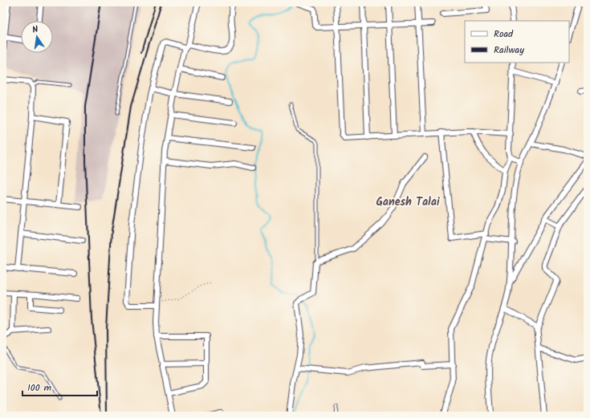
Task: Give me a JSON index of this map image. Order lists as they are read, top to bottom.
{
  "districts": ["Ganesh Talai"],
  "legend": ["Road", "Railway"],
  "scale_bar": "100 m",
  "north": "top"
}
